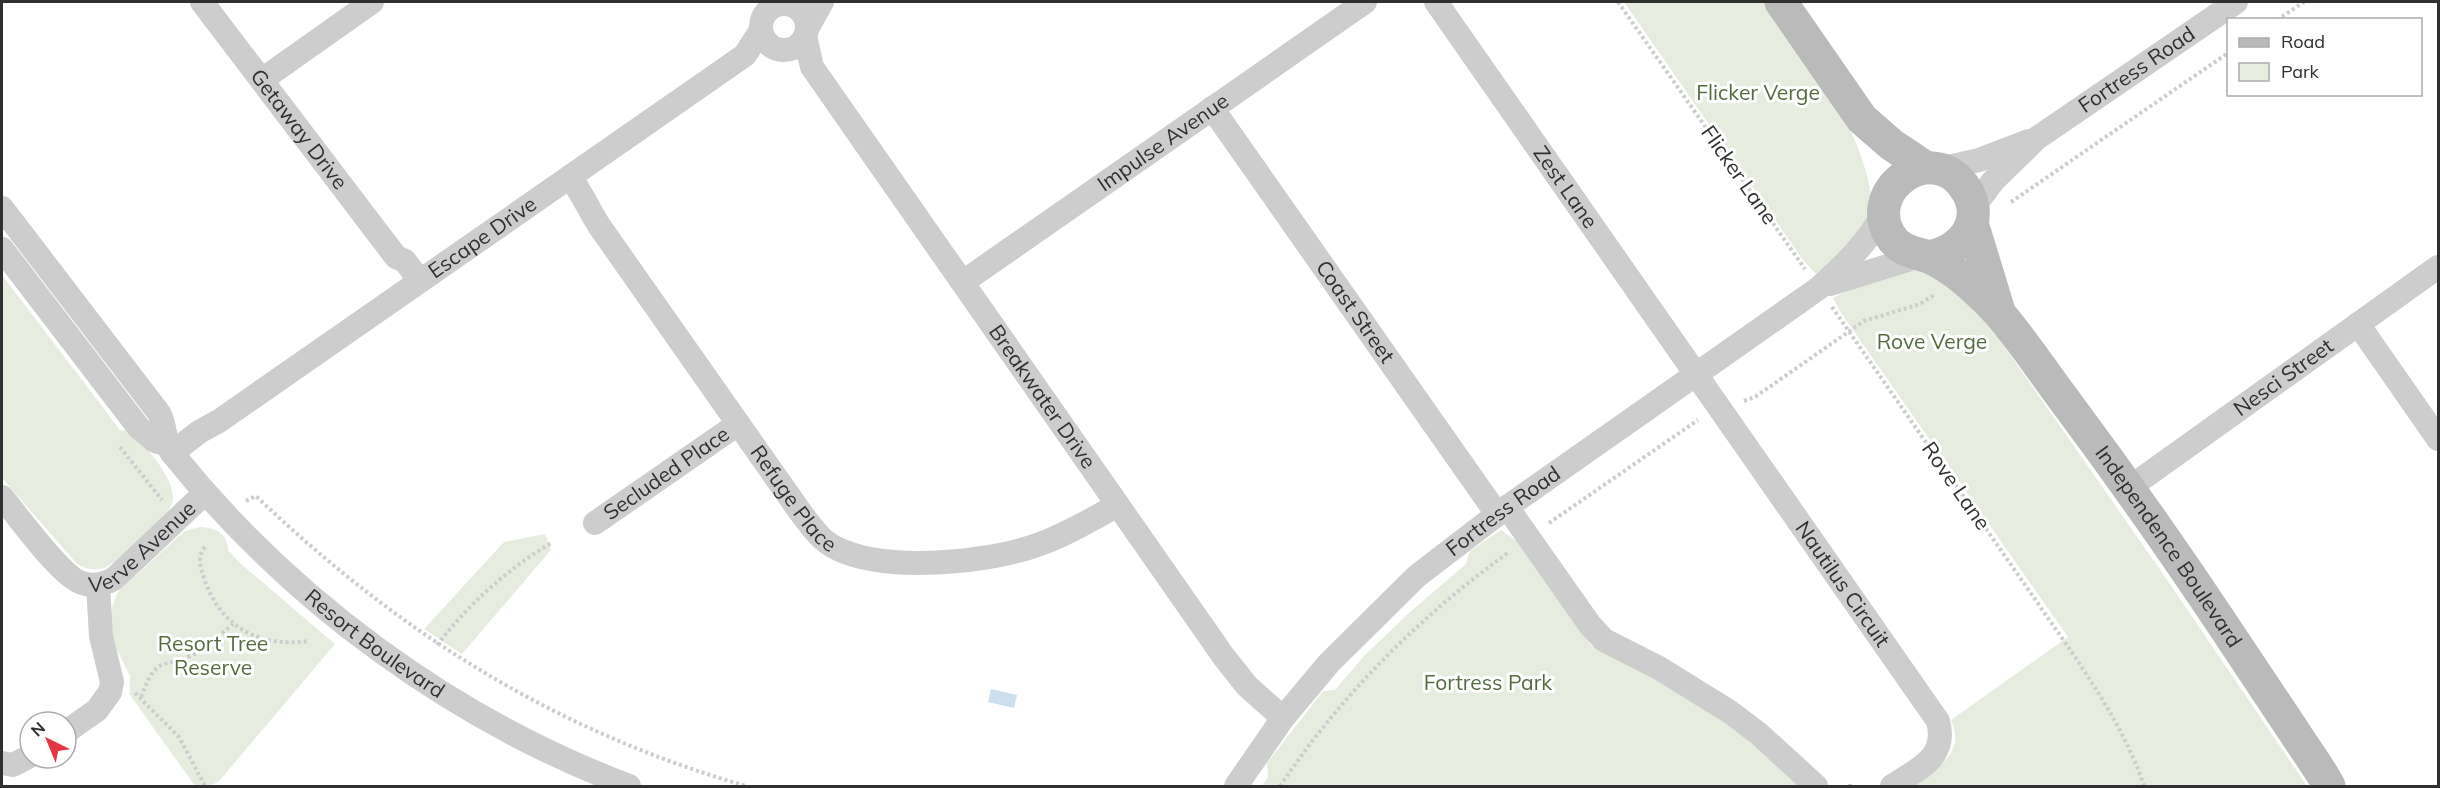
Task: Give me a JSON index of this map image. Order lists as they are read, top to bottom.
{
  "streets": {
    "street": [
      "Fortress Road",
      "Getaway Drive",
      "Impulse Avenue",
      "Zest Lane",
      "Escape Drive",
      "Coast Street",
      "Nesci Street",
      "Breakwater Drive",
      "Secluded Place",
      "Refuge Place",
      "Verve Avenue",
      "Independence Boulevard",
      "Nautilus Circuit",
      "Resort Boulevard"
    ],
    "path": ["Flicker Lane", "Rove Lane"]
  },
  "crossings": [
    ["Fortress Road", "Zest Lane"],
    ["Fortress Road", "Coast Street"],
    ["Fortress Road", "Breakwater Drive"],
    ["Fortress Road", "Independence Boulevard"],
    ["Fortress Road", "Nautilus Circuit"],
    ["Getaway Drive", "Escape Drive"],
    ["Impulse Avenue", "Coast Street"],
    ["Impulse Avenue", "Breakwater Drive"],
    ["Zest Lane", "Nautilus Circuit"],
    ["Escape Drive", "Breakwater Drive"],
    ["Escape Drive", "Refuge Place"],
    ["Escape Drive", "Resort Boulevard"],
    ["Nesci Street", "Independence Boulevard"],
    ["Breakwater Drive", "Refuge Place"],
    ["Secluded Place", "Refuge Place"],
    ["Verve Avenue", "Resort Boulevard"]
  ],
  "parks": [
    "Flicker Verge",
    "Rove Verge",
    "Resort Tree Reserve",
    "Fortress Park"
  ],
  "legend": ["Road", "Park"],
  "north": "top left"
}
